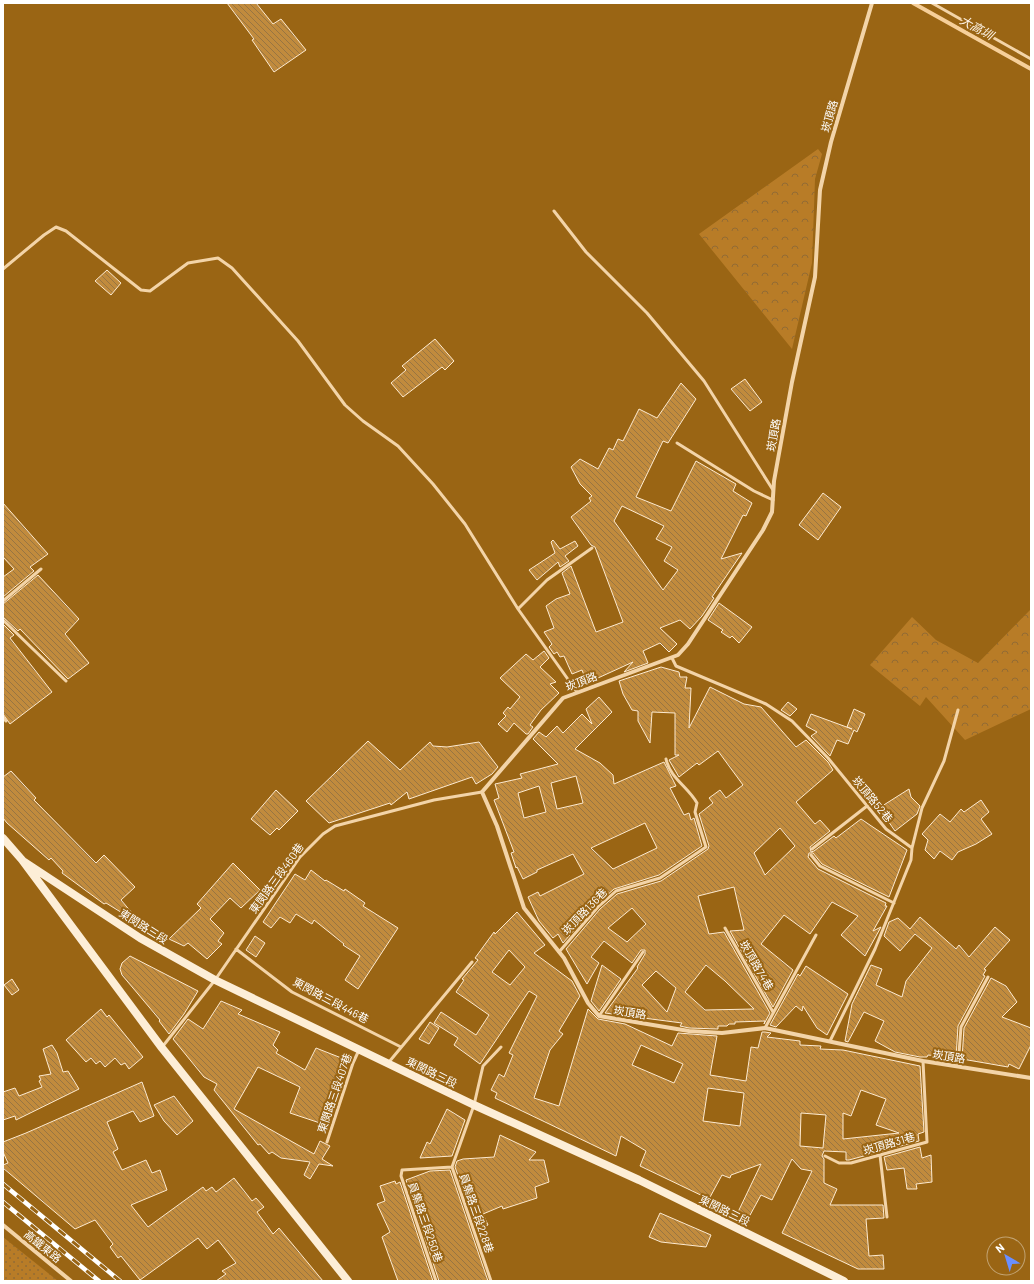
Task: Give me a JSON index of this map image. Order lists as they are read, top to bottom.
{
  "streets": {
    "main road": ["東閔路三段"],
    "street": ["崁頂路", "高鐵東路"],
    "lane": [
      "崁頂路52巷",
      "東閔路三段460巷",
      "崁頂路136巷",
      "崁頂路74巷",
      "東閔路三段446巷",
      "東閔路三段407巷",
      "崁頂路31巷",
      "員集路三段228巷",
      "員集路三段250巷"
    ]
  },
  "crossings": [
    ["崁頂路", "崁頂路52巷"],
    ["崁頂路", "東閔路三段460巷"],
    ["崁頂路", "崁頂路136巷"],
    ["崁頂路", "崁頂路74巷"],
    ["崁頂路", "崁頂路31巷"],
    ["東閔路三段460巷", "東閔路三段"],
    ["東閔路三段460巷", "東閔路三段446巷"],
    ["東閔路三段", "東閔路三段407巷"],
    ["東閔路三段", "員集路三段228巷"],
    ["員集路三段228巷", "員集路三段250巷"]
  ],
  "water": ["大高圳"],
  "north": "top left"
}
